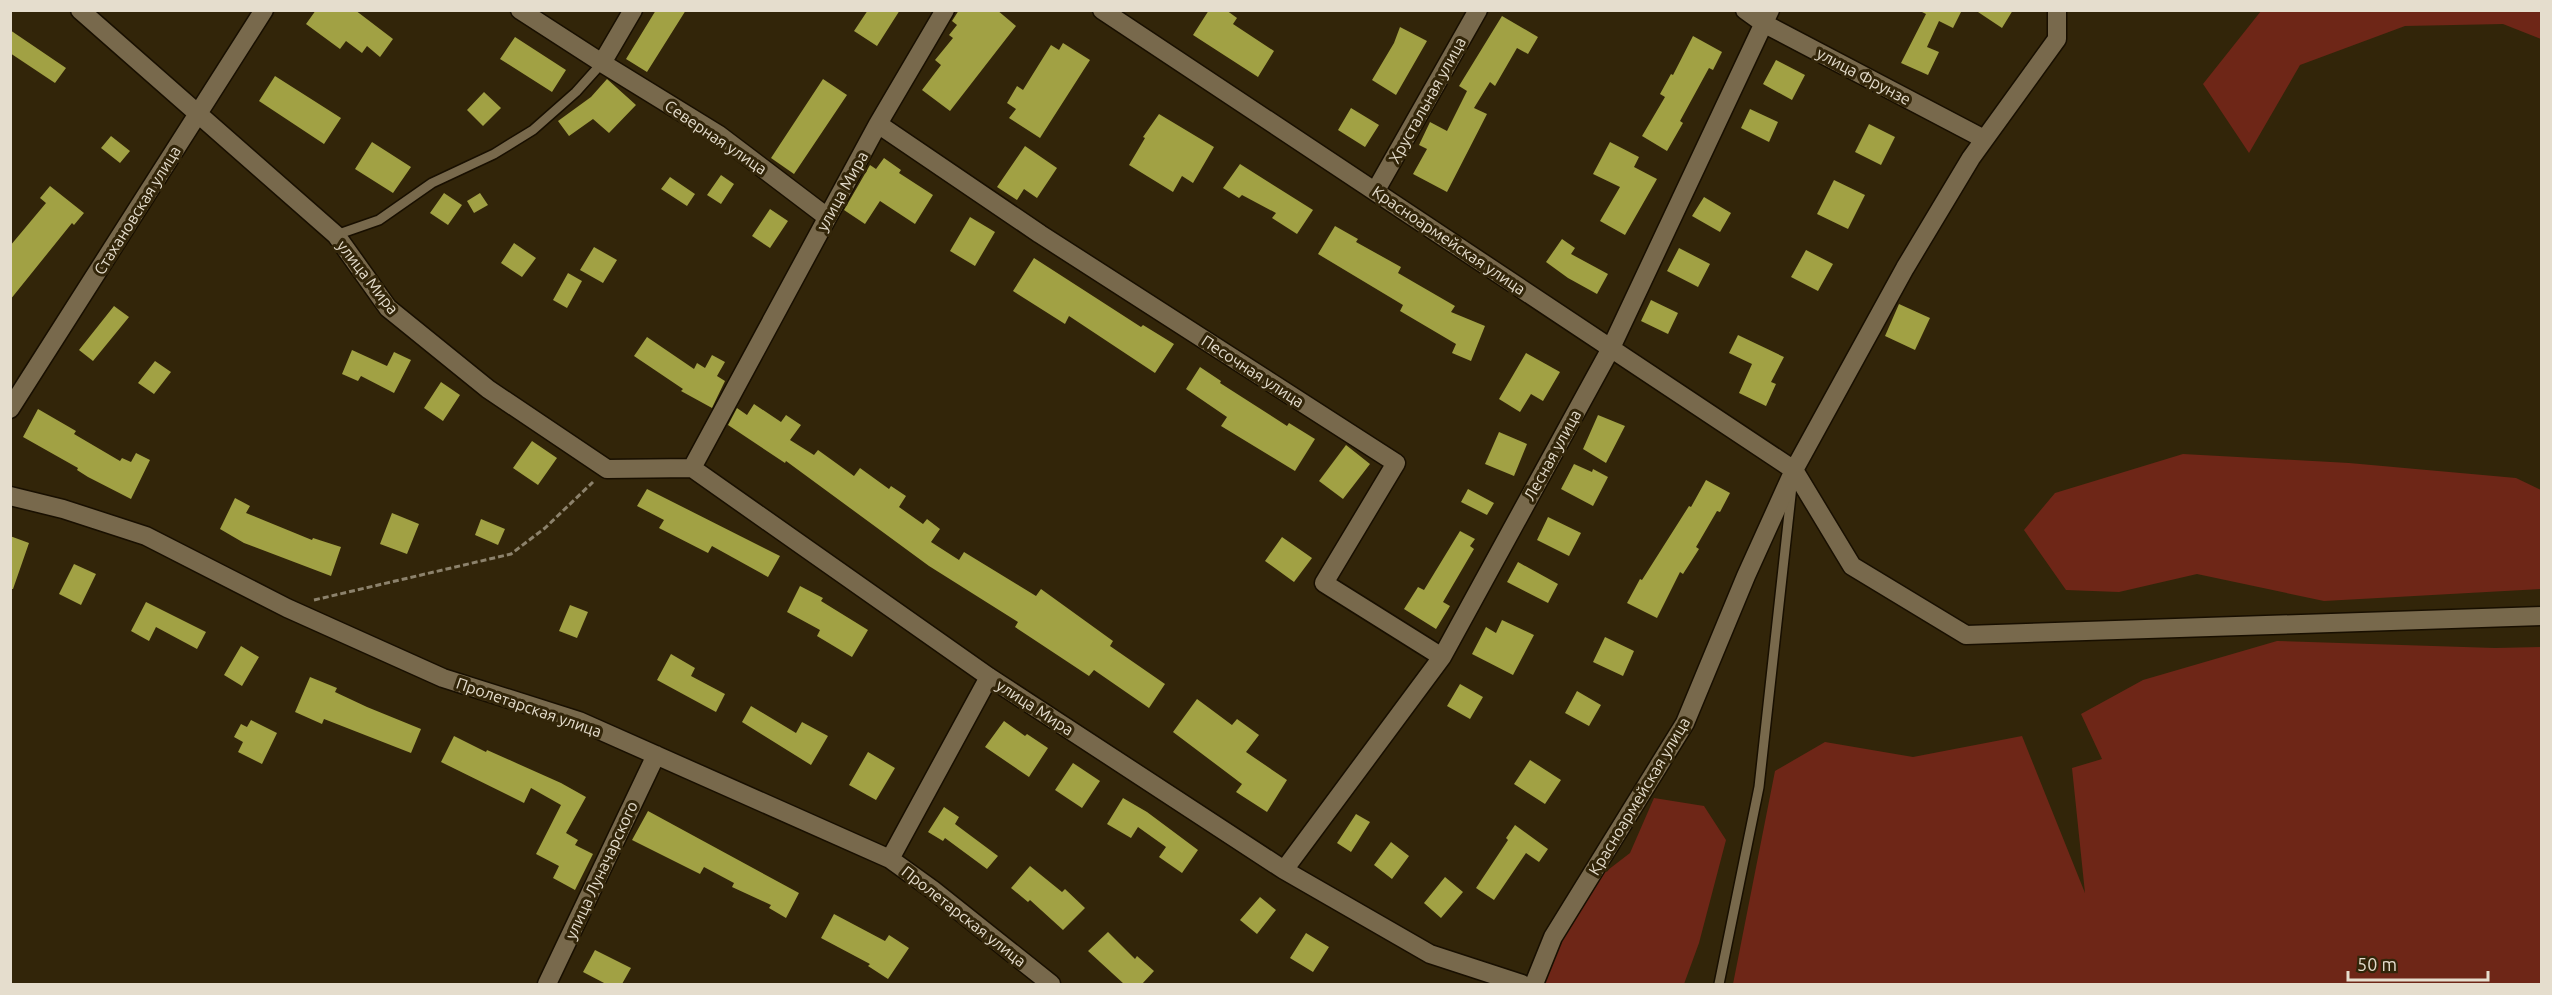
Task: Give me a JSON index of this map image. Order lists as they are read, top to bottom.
{
  "streets": {
    "street": [
      "улица Фрунзе",
      "Хрустальная улица",
      "Северная улица",
      "улица Мира",
      "Стахановская улица",
      "Красноармейская улица",
      "Песочная улица",
      "Лесная улица",
      "Пролетарская улица",
      "улица Луначарского"
    ]
  },
  "crossings": [
    ["улица Фрунзе", "Красноармейская улица"],
    ["улица Фрунзе", "Лесная улица"],
    ["Хрустальная улица", "Красноармейская улица"],
    ["Северная улица", "улица Мира"],
    ["улица Мира", "Стахановская улица"],
    ["улица Мира", "Песочная улица"],
    ["улица Мира", "Лесная улица"],
    ["Красноармейская улица", "Лесная улица"],
    ["Песочная улица", "Лесная улица"],
    ["Пролетарская улица", "улица Луначарского"]
  ],
  "scale_bar": "50 m"
}
